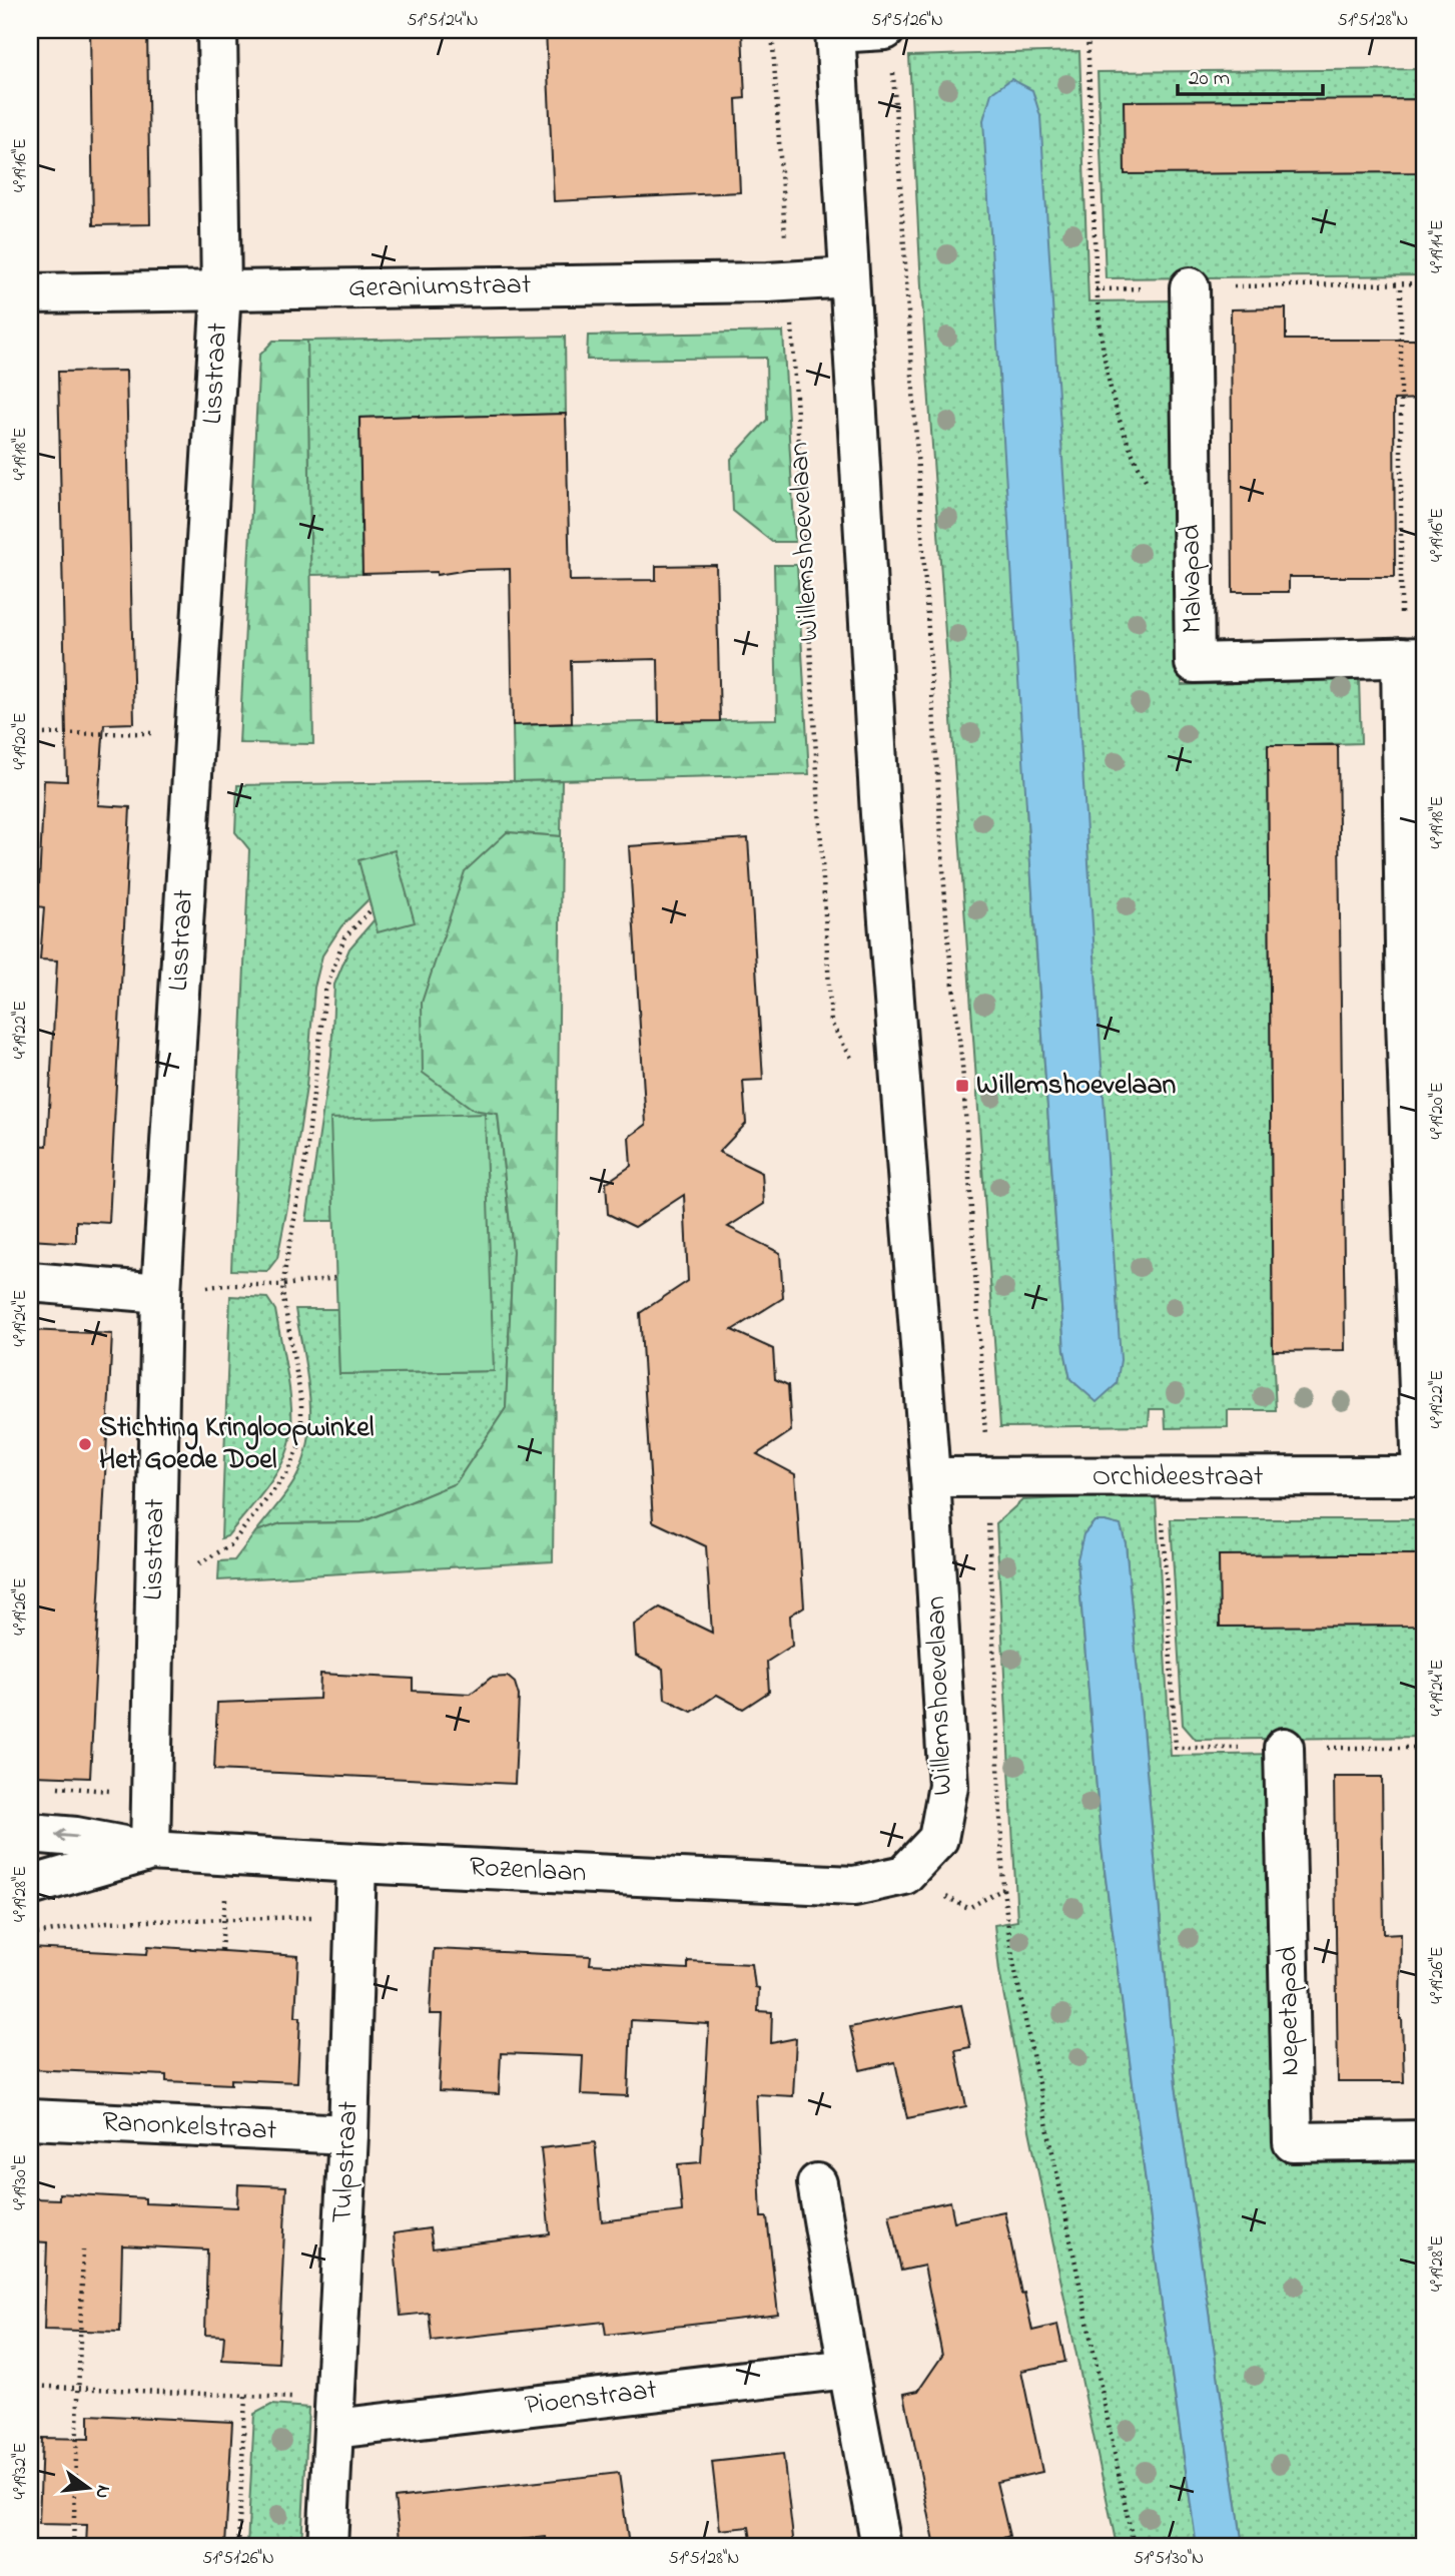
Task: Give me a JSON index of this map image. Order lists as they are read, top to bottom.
{
  "streets": {
    "street": [
      "Geraniumstraat",
      "Lisstraat",
      "Willemshoevelaan",
      "Malvapad",
      "Orchideestraat",
      "Rozenlaan",
      "Nepetapad",
      "Ranonkelstraat",
      "Tulpstraat",
      "Pioenstraat"
    ]
  },
  "crossings": [
    ["Geraniumstraat", "Lisstraat"],
    ["Geraniumstraat", "Willemshoevelaan"],
    ["Lisstraat", "Rozenlaan"],
    ["Willemshoevelaan", "Orchideestraat"],
    ["Willemshoevelaan", "Rozenlaan"],
    ["Rozenlaan", "Tulpstraat"],
    ["Ranonkelstraat", "Tulpstraat"],
    ["Tulpstraat", "Pioenstraat"]
  ],
  "places": {
    "transit": ["Willemshoevelaan"],
    "other": ["Stichting Kringloopwinkel Het Goede Doel"]
  },
  "scale_bar": "20 m",
  "north": "right",
  "coordinates": [
    "51°51'24\"N",
    "51°51'26\"N",
    "51°51'28\"N",
    "4°19'16\"E",
    "4°19'14\"E",
    "4°19'18\"E",
    "4°19'20\"E",
    "4°19'22\"E",
    "4°19'24\"E",
    "4°19'26\"E",
    "4°19'28\"E",
    "4°19'30\"E",
    "4°19'32\"E",
    "51°51'30\"N"
  ]
}
